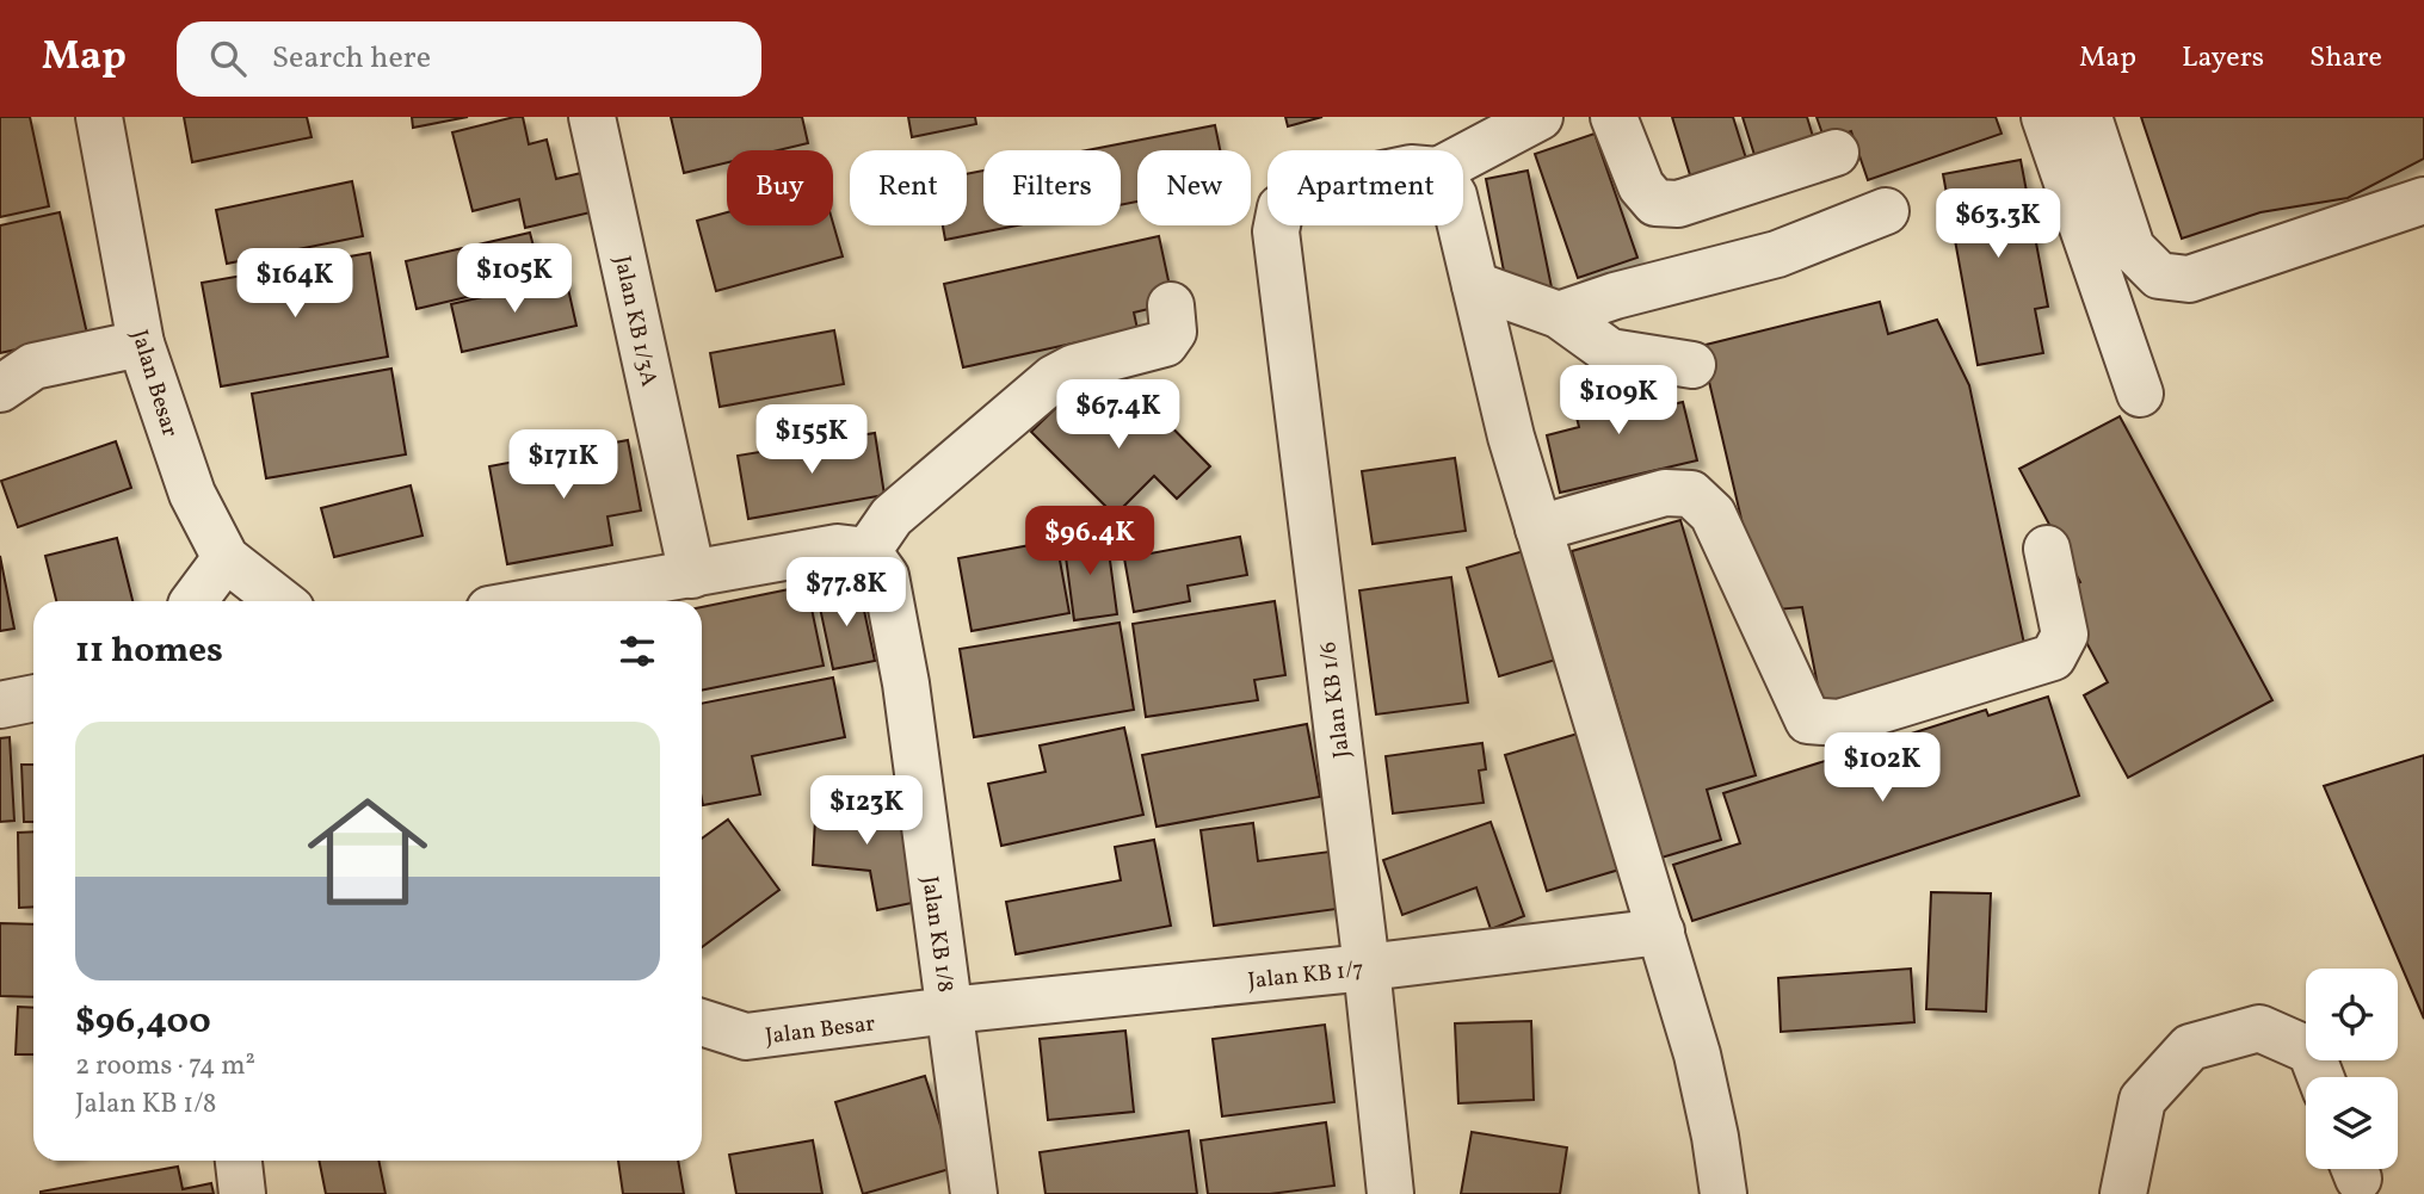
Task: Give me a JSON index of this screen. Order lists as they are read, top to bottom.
{
  "streets": {
    "street": [
      "Jalan KB 1/3A",
      "Jalan Besar",
      "Jalan KB 1/6",
      "Jalan KB 1/8",
      "Jalan KB 1/7"
    ]
  },
  "crossings": [
    ["Jalan Besar", "Jalan KB 1/8"],
    ["Jalan Besar", "Jalan KB 1/7"],
    ["Jalan KB 1/6", "Jalan KB 1/7"],
    ["Jalan KB 1/8", "Jalan KB 1/7"]
  ],
  "page": {
    "header": "Map",
    "search": "Search here",
    "nav": ["Map", "Layers", "Share"],
    "chip": [
      "Buy",
      "Rent",
      "Filters",
      "New",
      "Apartment"
    ],
    "price": [
      "$63.3K",
      "$105K",
      "$164K",
      "$109K",
      "$67.4K",
      "$155K",
      "$171K",
      "$96.4K",
      "$77.8K",
      "$102K",
      "$123K"
    ],
    "heading": "11 homes",
    "list": [
      {
        "name": "$96,400",
        "note": "2 rooms · 74 m² · Jalan KB 1/8"
      }
    ]
  }
}
